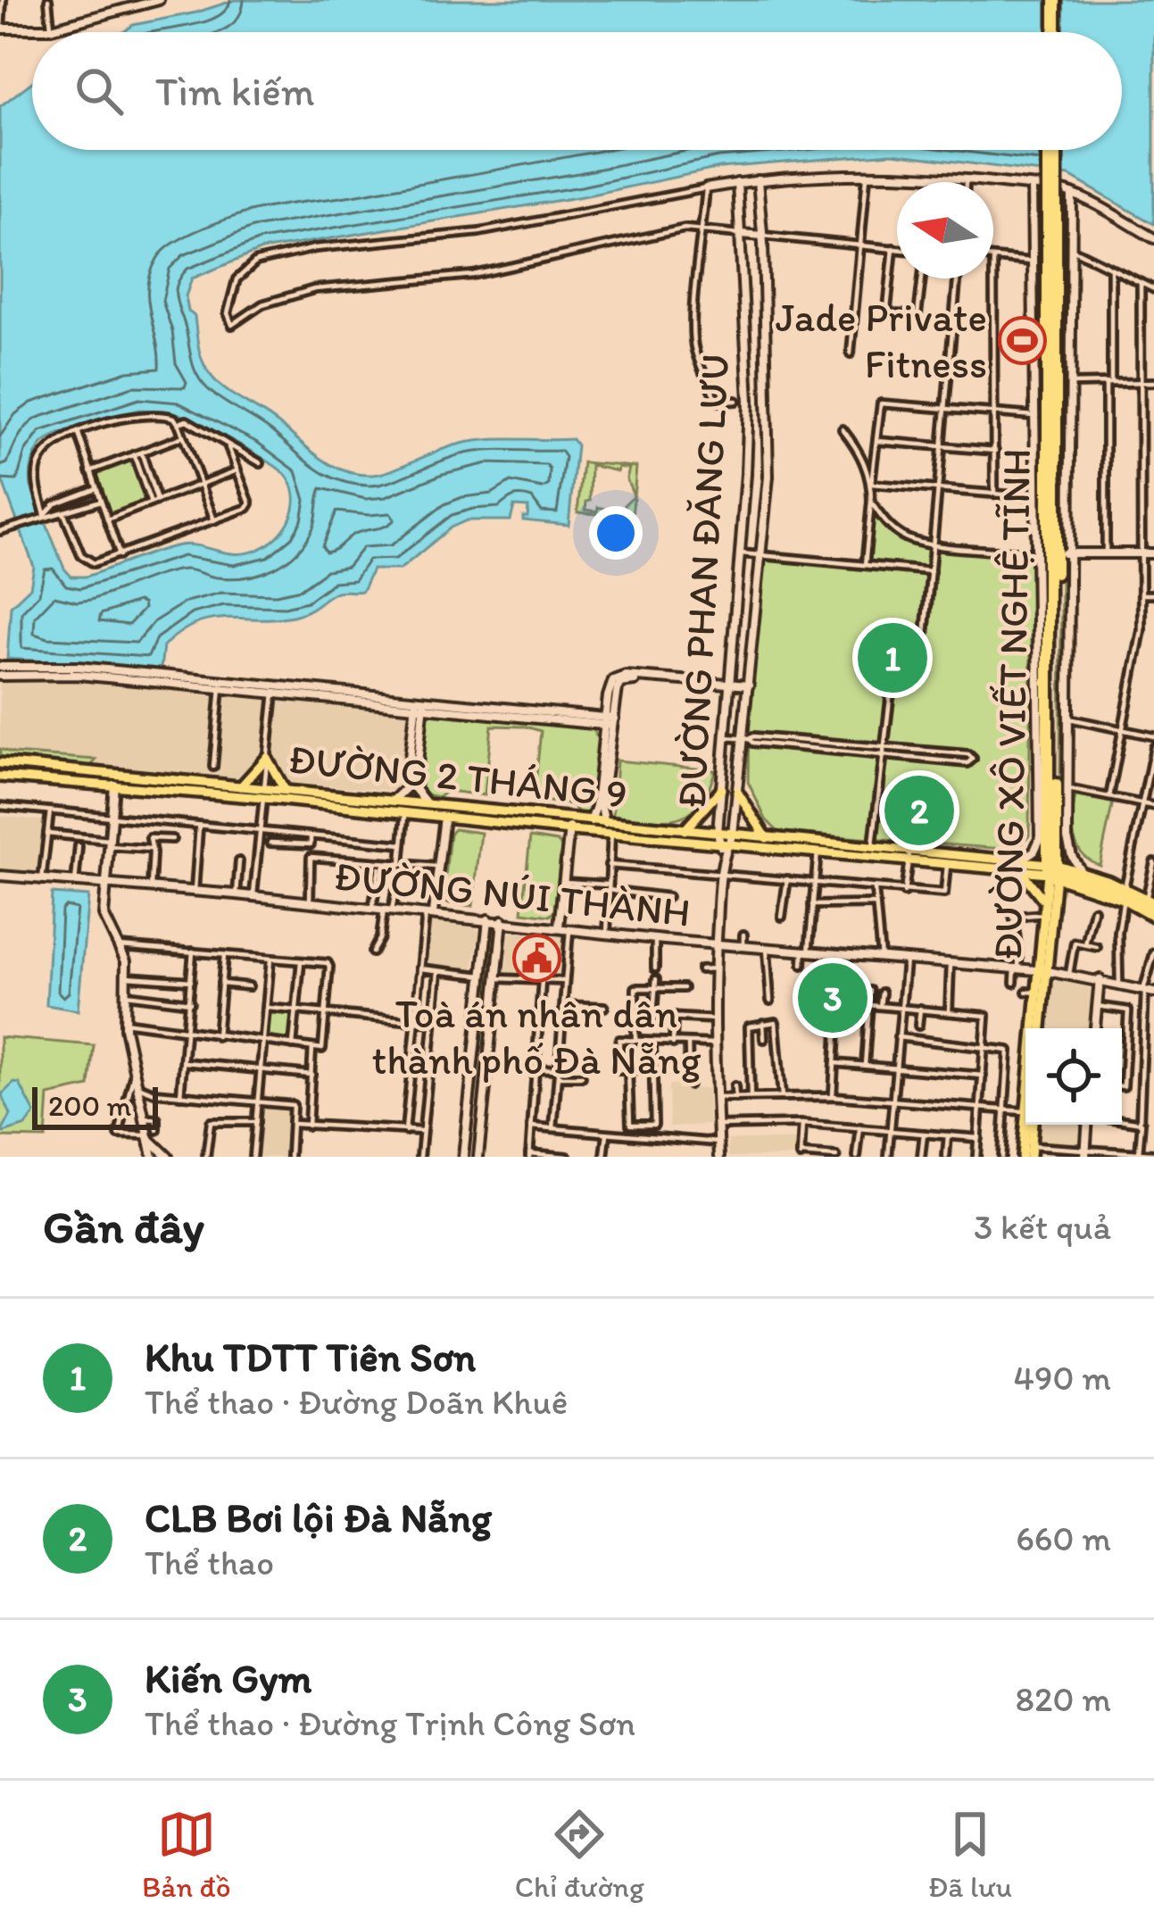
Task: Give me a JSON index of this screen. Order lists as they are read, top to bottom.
{
  "streets": {
    "highway": ["ĐƯỜNG XÔ VIẾT NGHỆ TĨNH", "ĐƯỜNG 2 THÁNG 9"],
    "street": ["ĐƯỜNG PHAN ĐĂNG LƯU", "ĐƯỜNG NÚI THÀNH"]
  },
  "crossings": [
    ["ĐƯỜNG PHAN ĐĂNG LƯU", "ĐƯỜNG 2 THÁNG 9"],
    ["ĐƯỜNG PHAN ĐĂNG LƯU", "ĐƯỜNG NÚI THÀNH"],
    ["ĐƯỜNG XÔ VIẾT NGHỆ TĨNH", "ĐƯỜNG 2 THÁNG 9"],
    ["ĐƯỜNG XÔ VIẾT NGHỆ TĨNH", "ĐƯỜNG NÚI THÀNH"]
  ],
  "places": {
    "sports": ["Jade Private Fitness"],
    "public building": ["Toà án nhân dân thành phố Đà Nẵng"]
  },
  "scale_bar": "200 m",
  "north": "left",
  "page": {
    "search": "Tìm kiếm",
    "pins": ["1", "2", "3"],
    "scale": "200 m",
    "heading": ["Gần đây", "3 kết quả"],
    "list": [
      {
        "mark": "1",
        "name": "Khu TDTT Tiên Sơn",
        "note": "Thể thao · Đường Doãn Khuê",
        "value": "490 m"
      },
      {
        "mark": "2",
        "name": "CLB Bơi lội Đà Nẵng",
        "note": "Thể thao",
        "value": "660 m"
      },
      {
        "mark": "3",
        "name": "Kiến Gym",
        "note": "Thể thao · Đường Trịnh Công Sơn",
        "value": "820 m"
      }
    ],
    "nav": ["Bản đồ", "Chỉ đường", "Đã lưu"]
  }
}
